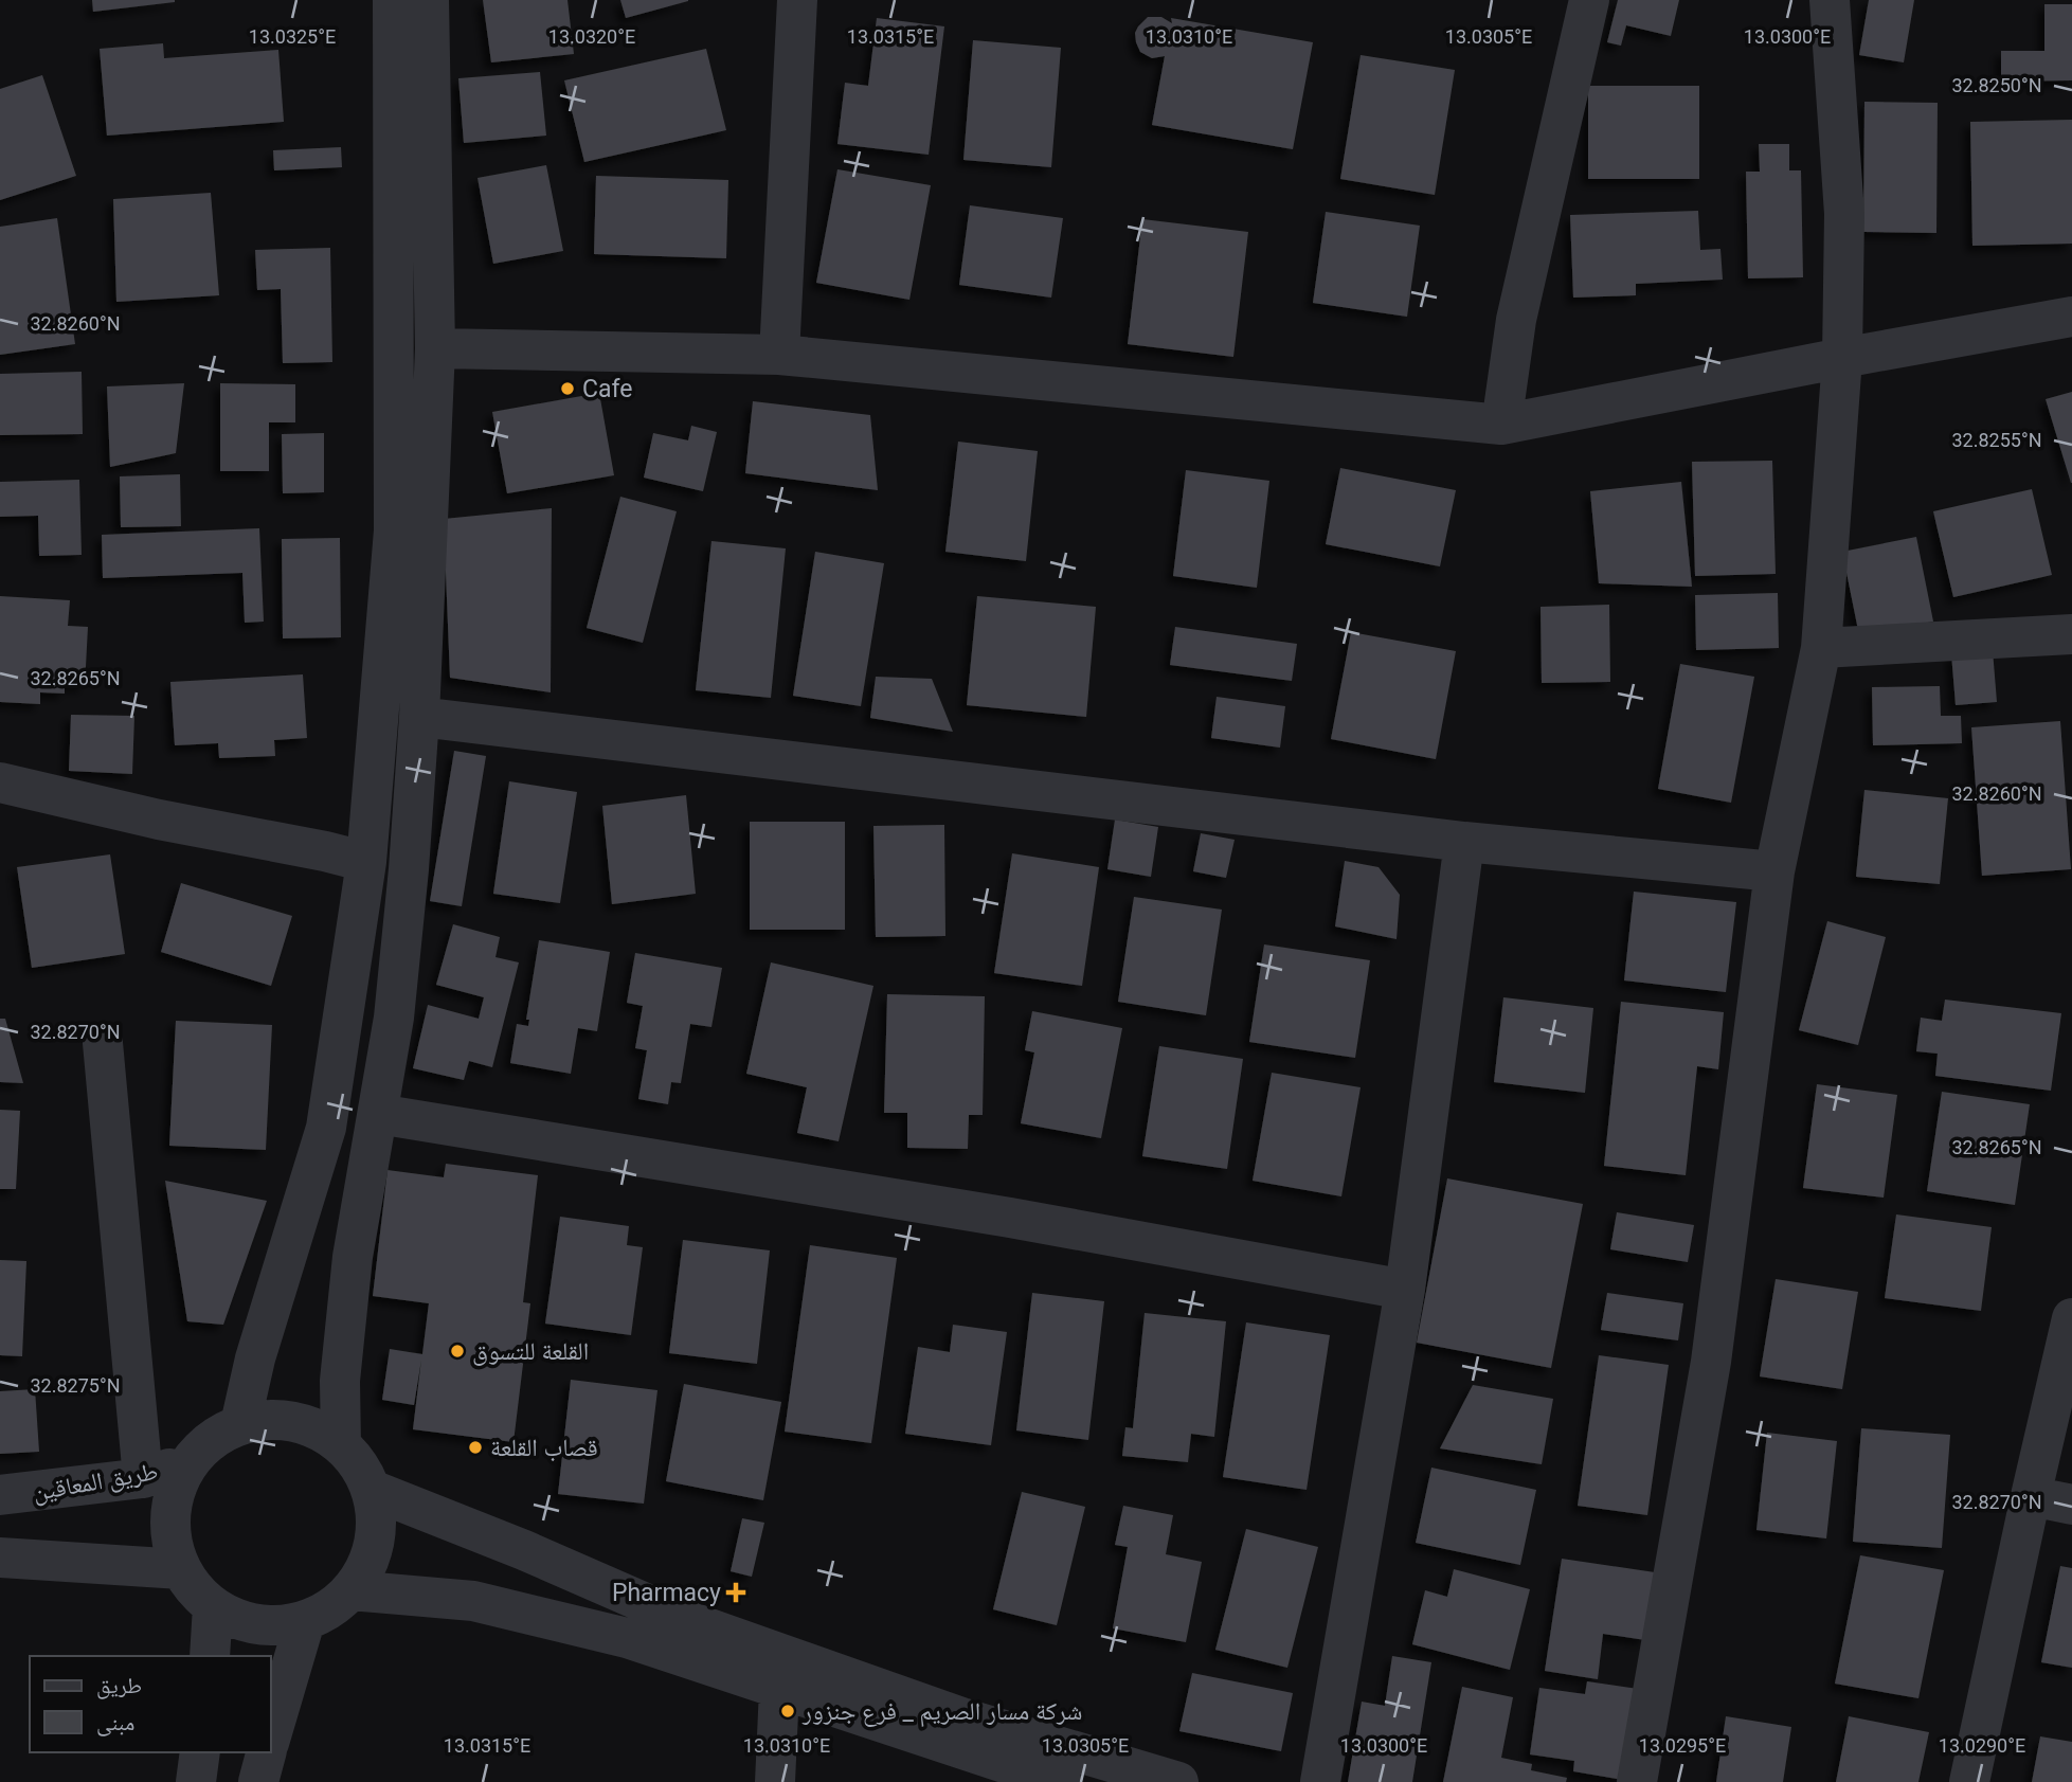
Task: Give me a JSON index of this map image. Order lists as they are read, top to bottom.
{
  "streets": {
    "street": ["طريق المعاقين"]
  },
  "places": {
    "other": [
      "Cafe",
      "القلعة للتسوق",
      "قصاب القلعة",
      "شركة مسار الصريم _ فرع جنزور"
    ],
    "health": ["Pharmacy"]
  },
  "legend": ["طريق", "مبنى"],
  "coordinates": [
    "13.0325°E",
    "13.0320°E",
    "13.0315°E",
    "13.0310°E",
    "13.0305°E",
    "13.0300°E",
    "32.8250°N",
    "32.8260°N",
    "32.8255°N",
    "32.8265°N",
    "32.8270°N",
    "32.8275°N",
    "13.0295°E",
    "13.0290°E"
  ]
}
